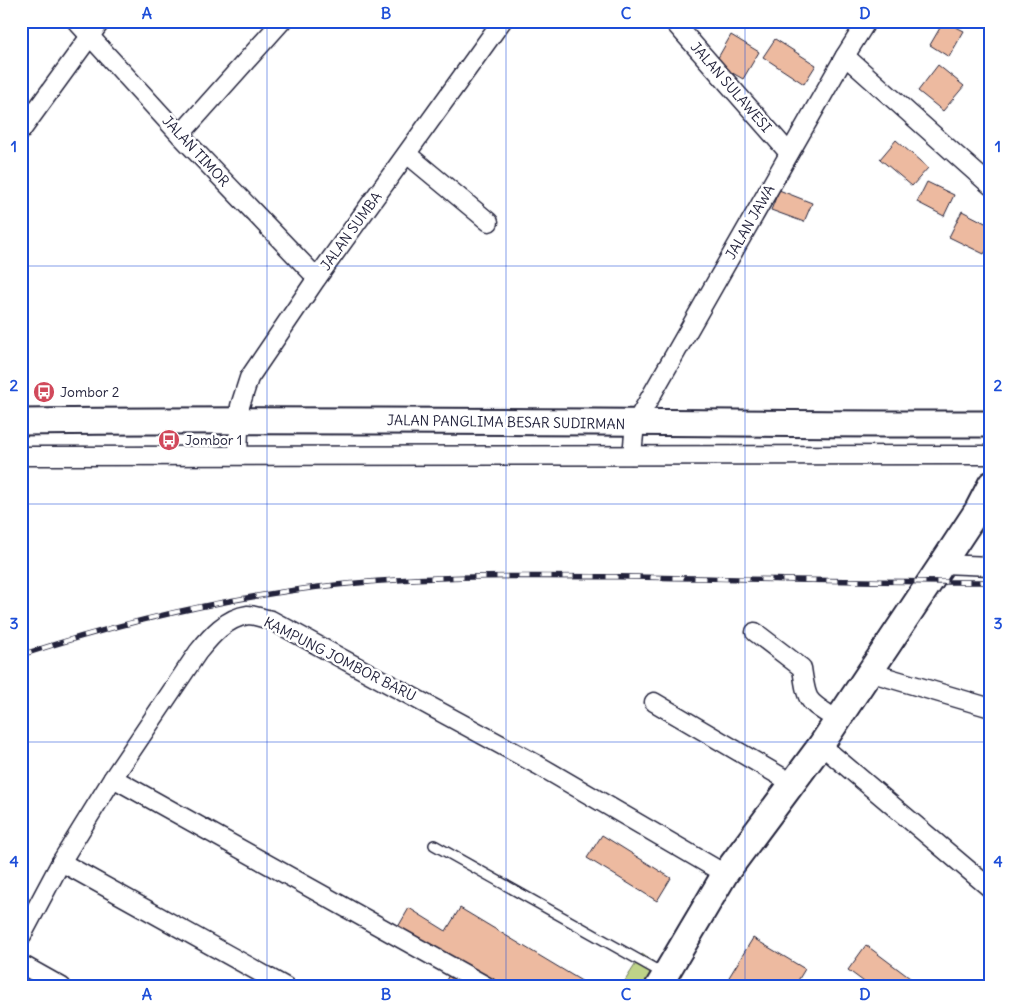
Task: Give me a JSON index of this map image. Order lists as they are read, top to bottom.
{
  "streets": {
    "main road": ["JALAN PANGLIMA BESAR SUDIRMAN"],
    "street": [
      "JALAN SULAWESI",
      "JALAN TIMOR",
      "JALAN JAWA",
      "JALAN SUMBA",
      "KAMPUNG JOMBOR BARU"
    ]
  },
  "crossings": [
    ["JALAN SULAWESI", "JALAN JAWA"],
    ["JALAN TIMOR", "JALAN SUMBA"],
    ["JALAN JAWA", "JALAN PANGLIMA BESAR SUDIRMAN"],
    ["JALAN SUMBA", "JALAN PANGLIMA BESAR SUDIRMAN"]
  ],
  "places": {
    "bus stop": ["Jombor 2", "Jombor 1"]
  },
  "grid": {
    "columns": [
      "A",
      "B",
      "C",
      "D"
    ],
    "rows": [
      "1",
      "2",
      "3",
      "4"
    ]
  }
}
